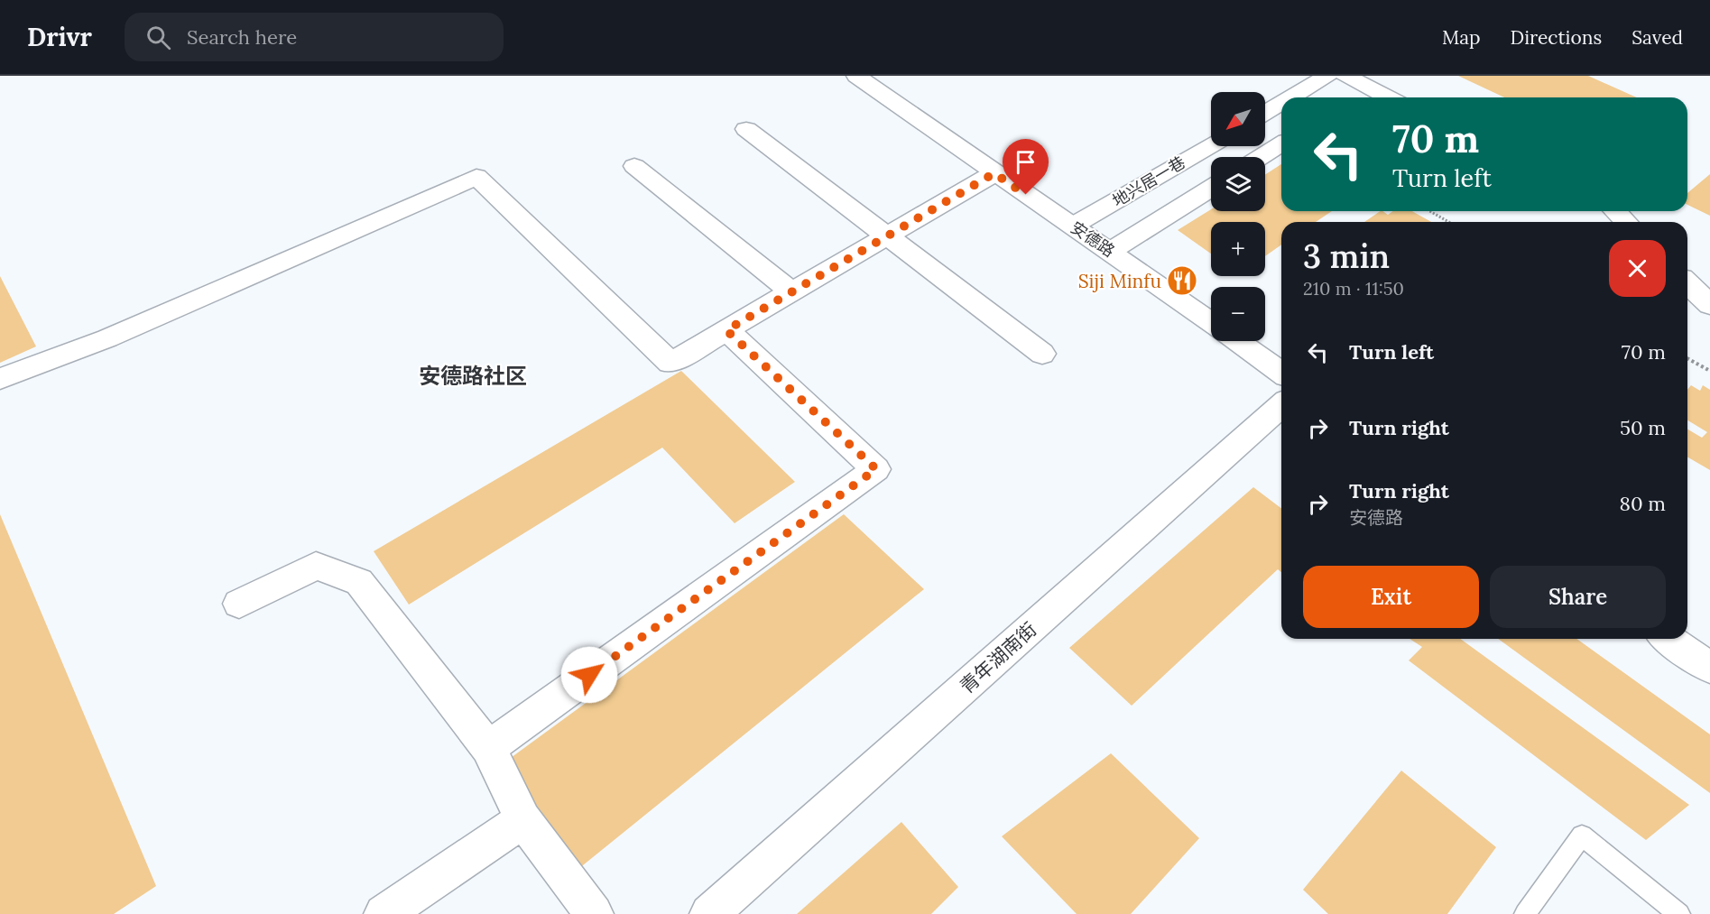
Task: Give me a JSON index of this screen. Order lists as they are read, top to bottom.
{
  "streets": {
    "street": ["地兴居一巷", "安德路", "青年湖南街"]
  },
  "crossings": [
    ["地兴居一巷", "安德路"]
  ],
  "districts": ["安德路社区"],
  "places": {
    "restaurant": ["Siji Minfu"]
  },
  "north": "bottom left",
  "page": {
    "header": "Drivr",
    "search": "Search here",
    "nav": ["Map", "Directions", "Saved"],
    "map_buttons": ["+", "−"],
    "turn": ["70 m", "Turn left"],
    "heading": ["3 min", "210 m · 11:50"],
    "list": [
      {
        "name": "Turn left",
        "value": "70 m"
      },
      {
        "name": "Turn right",
        "value": "50 m"
      },
      {
        "name": "Turn right",
        "note": "安德路",
        "value": "80 m"
      }
    ],
    "buttons": ["Exit", "Share"]
  }
}
